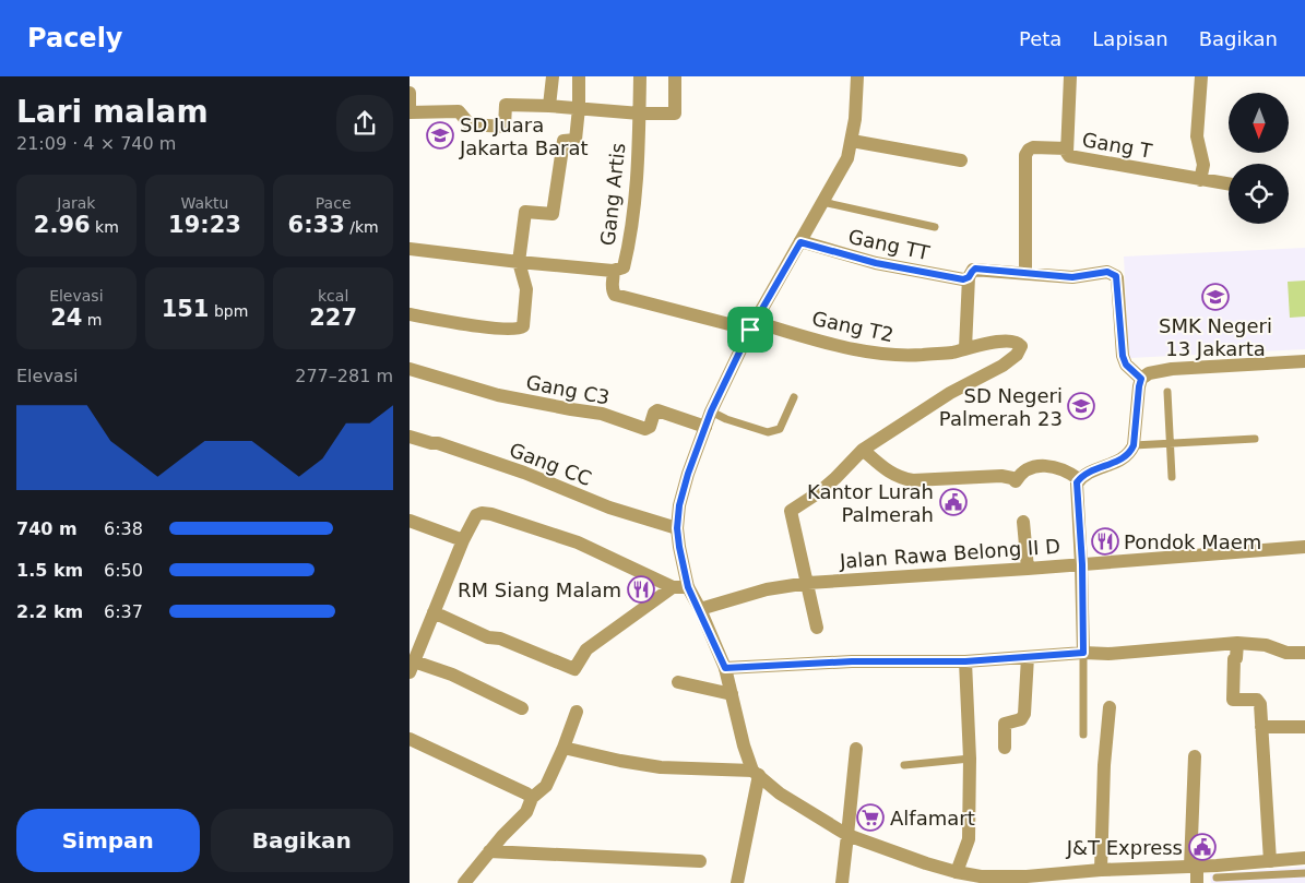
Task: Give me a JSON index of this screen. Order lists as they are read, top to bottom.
{
  "streets": {
    "street": [
      "Gang T",
      "Gang Artis",
      "Gang TT",
      "Gang T2",
      "Gang C3",
      "Gang CC",
      "Jalan Rawa Belong II D"
    ]
  },
  "crossings": [
    ["Gang Artis", "Gang T2"]
  ],
  "places": {
    "school or university": ["SD Juara Jakarta Barat", "SMK Negeri 13 Jakarta", "SD Negeri Palmerah 23"],
    "public building": ["Kantor Lurah Palmerah", "J&T Express"],
    "restaurant": ["Pondok Maem", "RM Siang Malam"],
    "supermarket": ["Alfamart"]
  },
  "north": "bottom",
  "page": {
    "header": "Pacely",
    "nav": ["Peta", "Lapisan", "Bagikan"],
    "heading": ["Lari malam", "21:09 · 4 × 740 m"],
    "stats": [
      ["Jarak", "2.96 km"],
      ["Waktu", "19:23"],
      ["Pace", "6:33 /km"],
      ["Elevasi", "24 m"],
      ["151 bpm"],
      ["kcal", "227"]
    ],
    "chart": ["Elevasi", "277–281 m"],
    "list": [
      {
        "name": "740 m",
        "note": "6:38"
      },
      {
        "name": "1.5 km",
        "note": "6:50"
      },
      {
        "name": "2.2 km",
        "note": "6:37"
      }
    ],
    "buttons": ["Simpan", "Bagikan"]
  }
}
